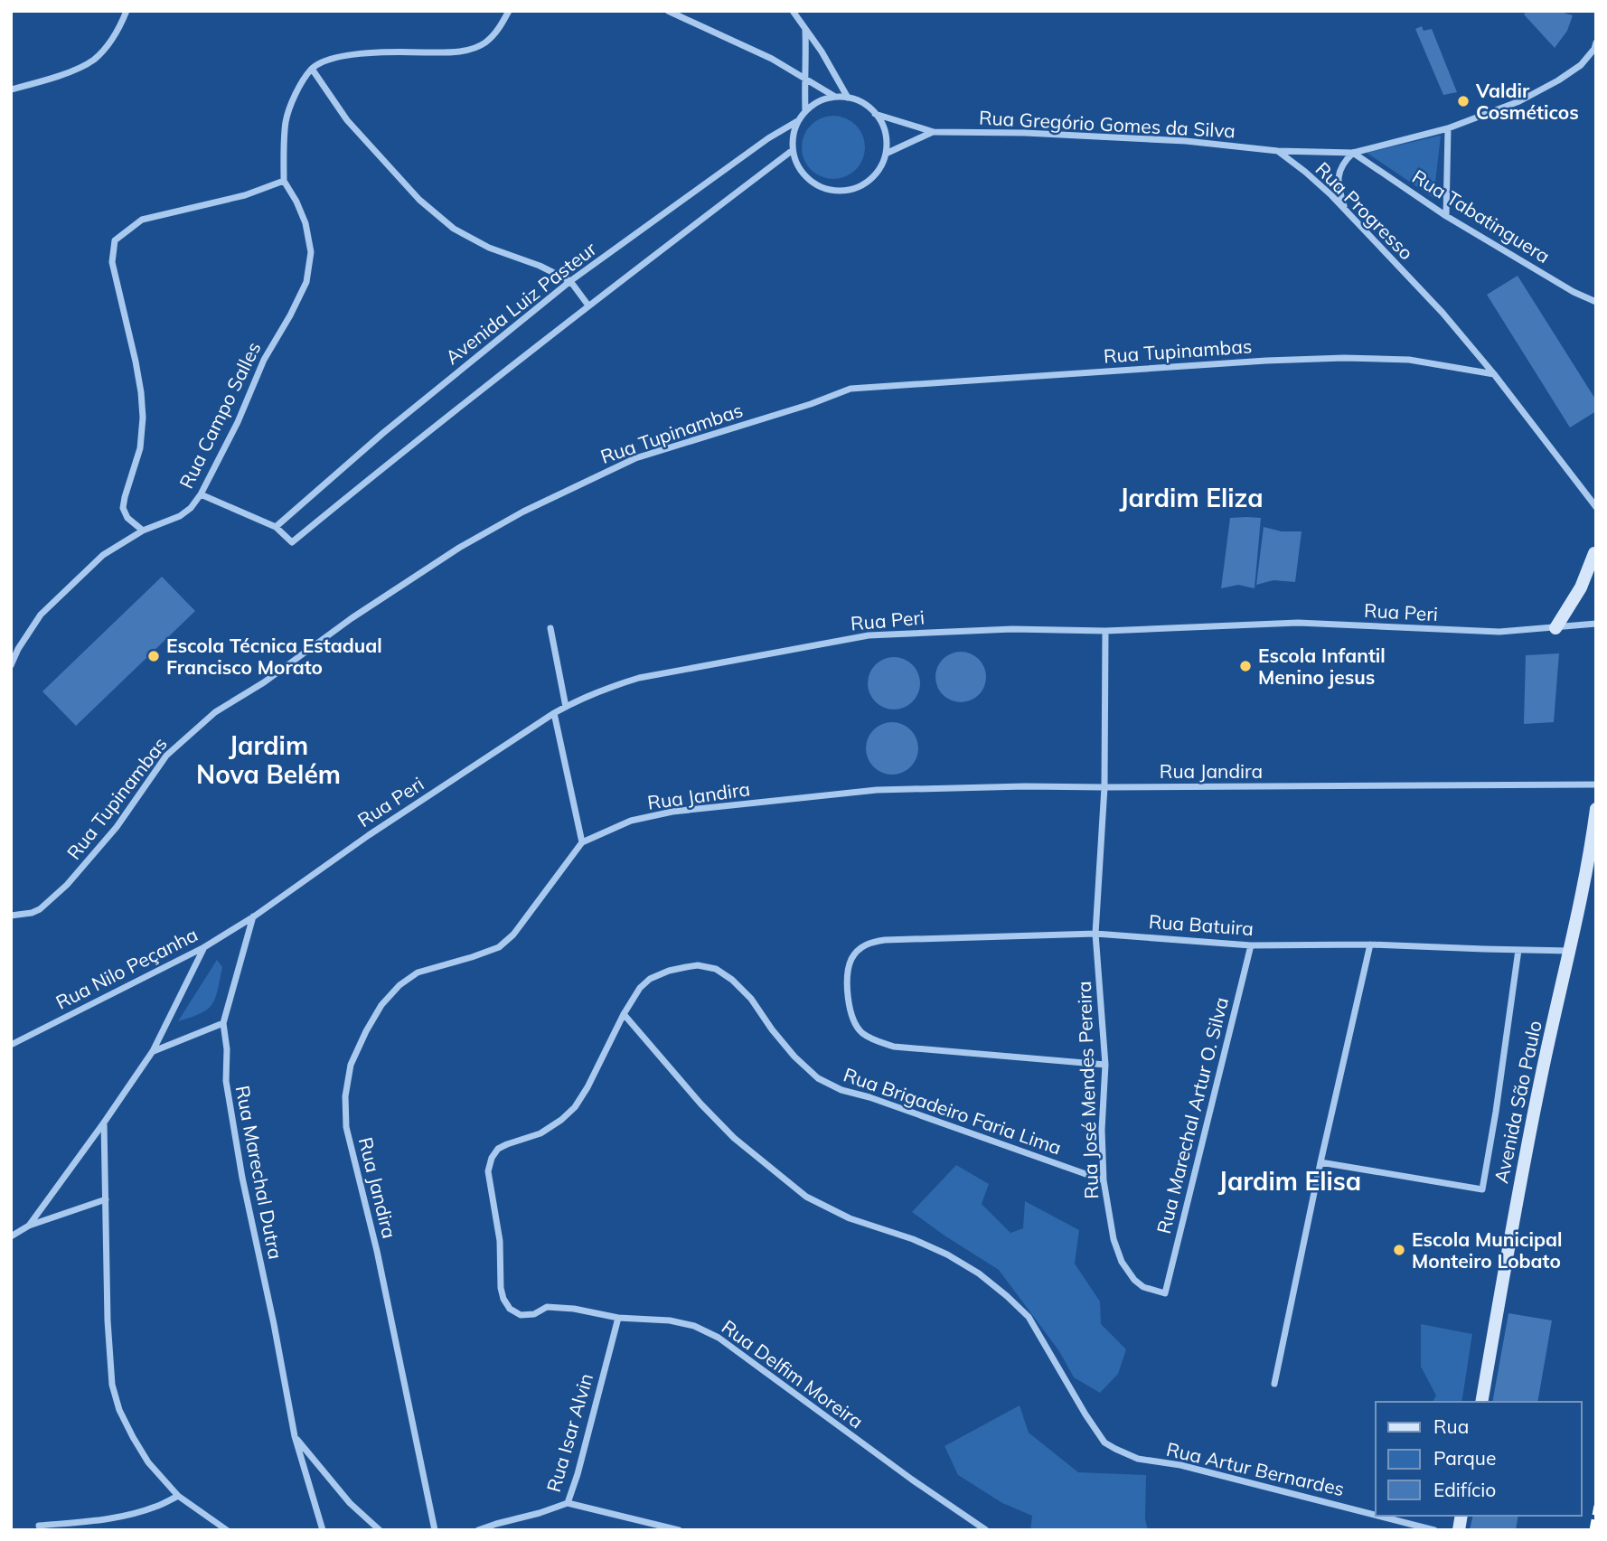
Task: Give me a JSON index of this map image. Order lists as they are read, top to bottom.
{
  "streets": {
    "main road": ["Avenida São Paulo"],
    "street": [
      "Rua Gregório Gomes da Silva",
      "Rua Progresso",
      "Rua Tabatinguera",
      "Avenida Luiz Pasteur",
      "Rua Tupinambas",
      "Rua Campo Salles",
      "Rua Peri",
      "Rua Jandira",
      "Rua Batuira",
      "Rua Nilo Peçanha",
      "Rua José Mendes Pereira",
      "Rua Brigadeiro Faria Lima",
      "Rua Marechal Artur O. Silva",
      "Rua Marechal Dutra",
      "Rua Delfim Moreira",
      "Rua Isar Alvin",
      "Rua Artur Bernardes"
    ]
  },
  "crossings": [
    ["Rua Gregório Gomes da Silva", "Rua Progresso"],
    ["Rua Gregório Gomes da Silva", "Avenida Luiz Pasteur"],
    ["Rua Progresso", "Rua Tabatinguera"],
    ["Rua Progresso", "Rua Tupinambas"],
    ["Rua Peri", "Rua Nilo Peçanha"],
    ["Rua Peri", "Rua José Mendes Pereira"],
    ["Rua Peri", "Rua Marechal Dutra"],
    ["Rua Jandira", "Rua José Mendes Pereira"],
    ["Rua Batuira", "Rua José Mendes Pereira"],
    ["Rua Batuira", "Avenida São Paulo"],
    ["Rua Batuira", "Rua Marechal Artur O. Silva"],
    ["Rua Nilo Peçanha", "Rua Marechal Dutra"],
    ["Rua José Mendes Pereira", "Rua Brigadeiro Faria Lima"],
    ["Rua José Mendes Pereira", "Rua Marechal Artur O. Silva"],
    ["Rua Brigadeiro Faria Lima", "Rua Delfim Moreira"],
    ["Rua Brigadeiro Faria Lima", "Rua Artur Bernardes"],
    ["Rua Delfim Moreira", "Rua Isar Alvin"]
  ],
  "districts": ["Jardim Eliza", "Jardim Nova Belém", "Jardim Elisa"],
  "places": [
    "Valdir Cosméticos",
    "Escola Técnica Estadual Francisco Morato",
    "Escola Infantil Menino jesus",
    "Escola Municipal Monteiro Lobato"
  ],
  "legend": ["Rua", "Parque", "Edifício"]
}
